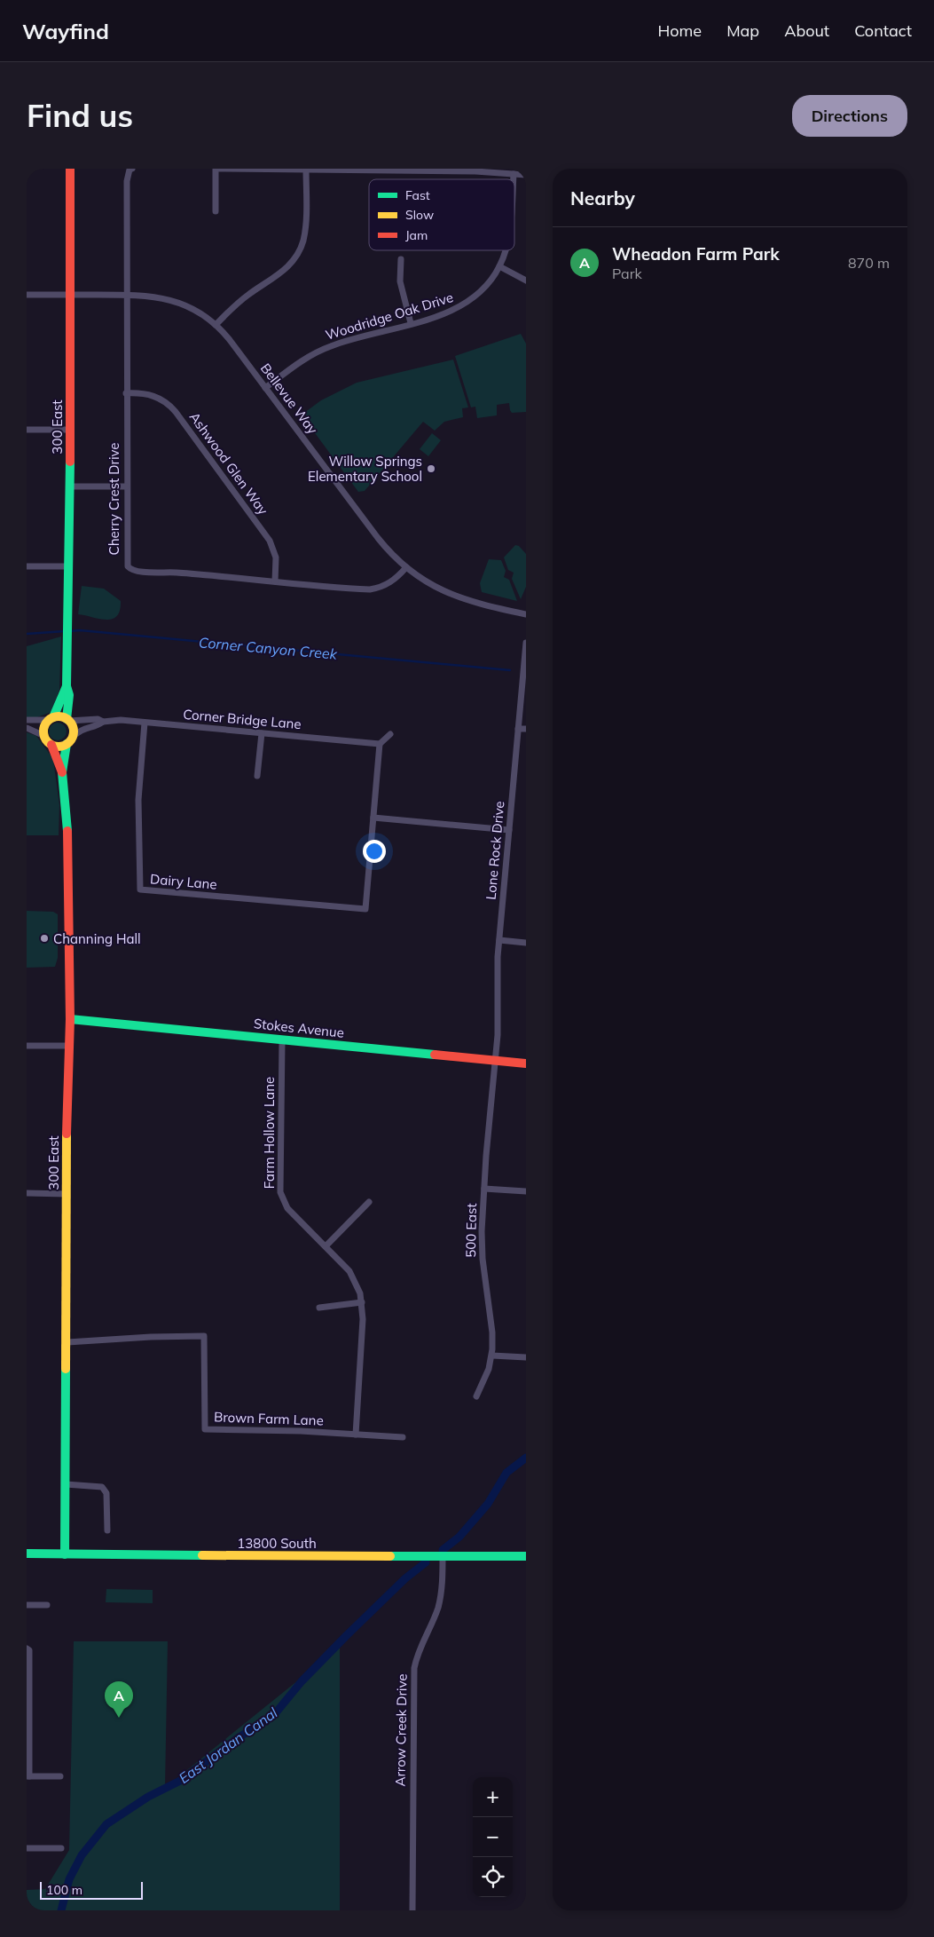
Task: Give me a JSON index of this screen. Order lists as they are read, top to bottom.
{
  "streets": {
    "main road": ["300 East", "Stokes Avenue", "13800 South"],
    "street": [
      "Woodridge Oak Drive",
      "Bellevue Way",
      "Ashwood Glen Way",
      "Cherry Crest Drive",
      "Corner Bridge Lane",
      "Lone Rock Drive",
      "Dairy Lane",
      "Farm Hollow Lane",
      "500 East",
      "Brown Farm Lane",
      "Arrow Creek Drive"
    ]
  },
  "crossings": [
    ["Woodridge Oak Drive", "Bellevue Way"],
    ["Bellevue Way", "300 East"],
    ["Bellevue Way", "Cherry Crest Drive"],
    ["300 East", "Corner Bridge Lane"],
    ["300 East", "Stokes Avenue"],
    ["300 East", "Brown Farm Lane"],
    ["300 East", "13800 South"],
    ["Ashwood Glen Way", "Cherry Crest Drive"],
    ["Corner Bridge Lane", "Dairy Lane"],
    ["Lone Rock Drive", "Stokes Avenue"],
    ["Lone Rock Drive", "500 East"],
    ["Stokes Avenue", "Farm Hollow Lane"],
    ["Stokes Avenue", "500 East"],
    ["Farm Hollow Lane", "Brown Farm Lane"],
    ["13800 South", "Arrow Creek Drive"]
  ],
  "water": ["Corner Canyon Creek", "East Jordan Canal"],
  "places": ["Willow Springs Elementary School", "Channing Hall"],
  "legend": ["Fast", "Slow", "Jam"],
  "scale_bar": "100 m",
  "page": {
    "header": "Wayfind",
    "nav": [
      "Home",
      "Map",
      "About",
      "Contact"
    ],
    "buttons": "Directions",
    "title": "Find us",
    "heading": "Nearby",
    "list": [
      {
        "mark": "A",
        "name": "Wheadon Farm Park",
        "note": "Park",
        "value": "870 m"
      }
    ],
    "pins": "A",
    "map_buttons": ["+", "−"],
    "scale": "100 m"
  }
}
